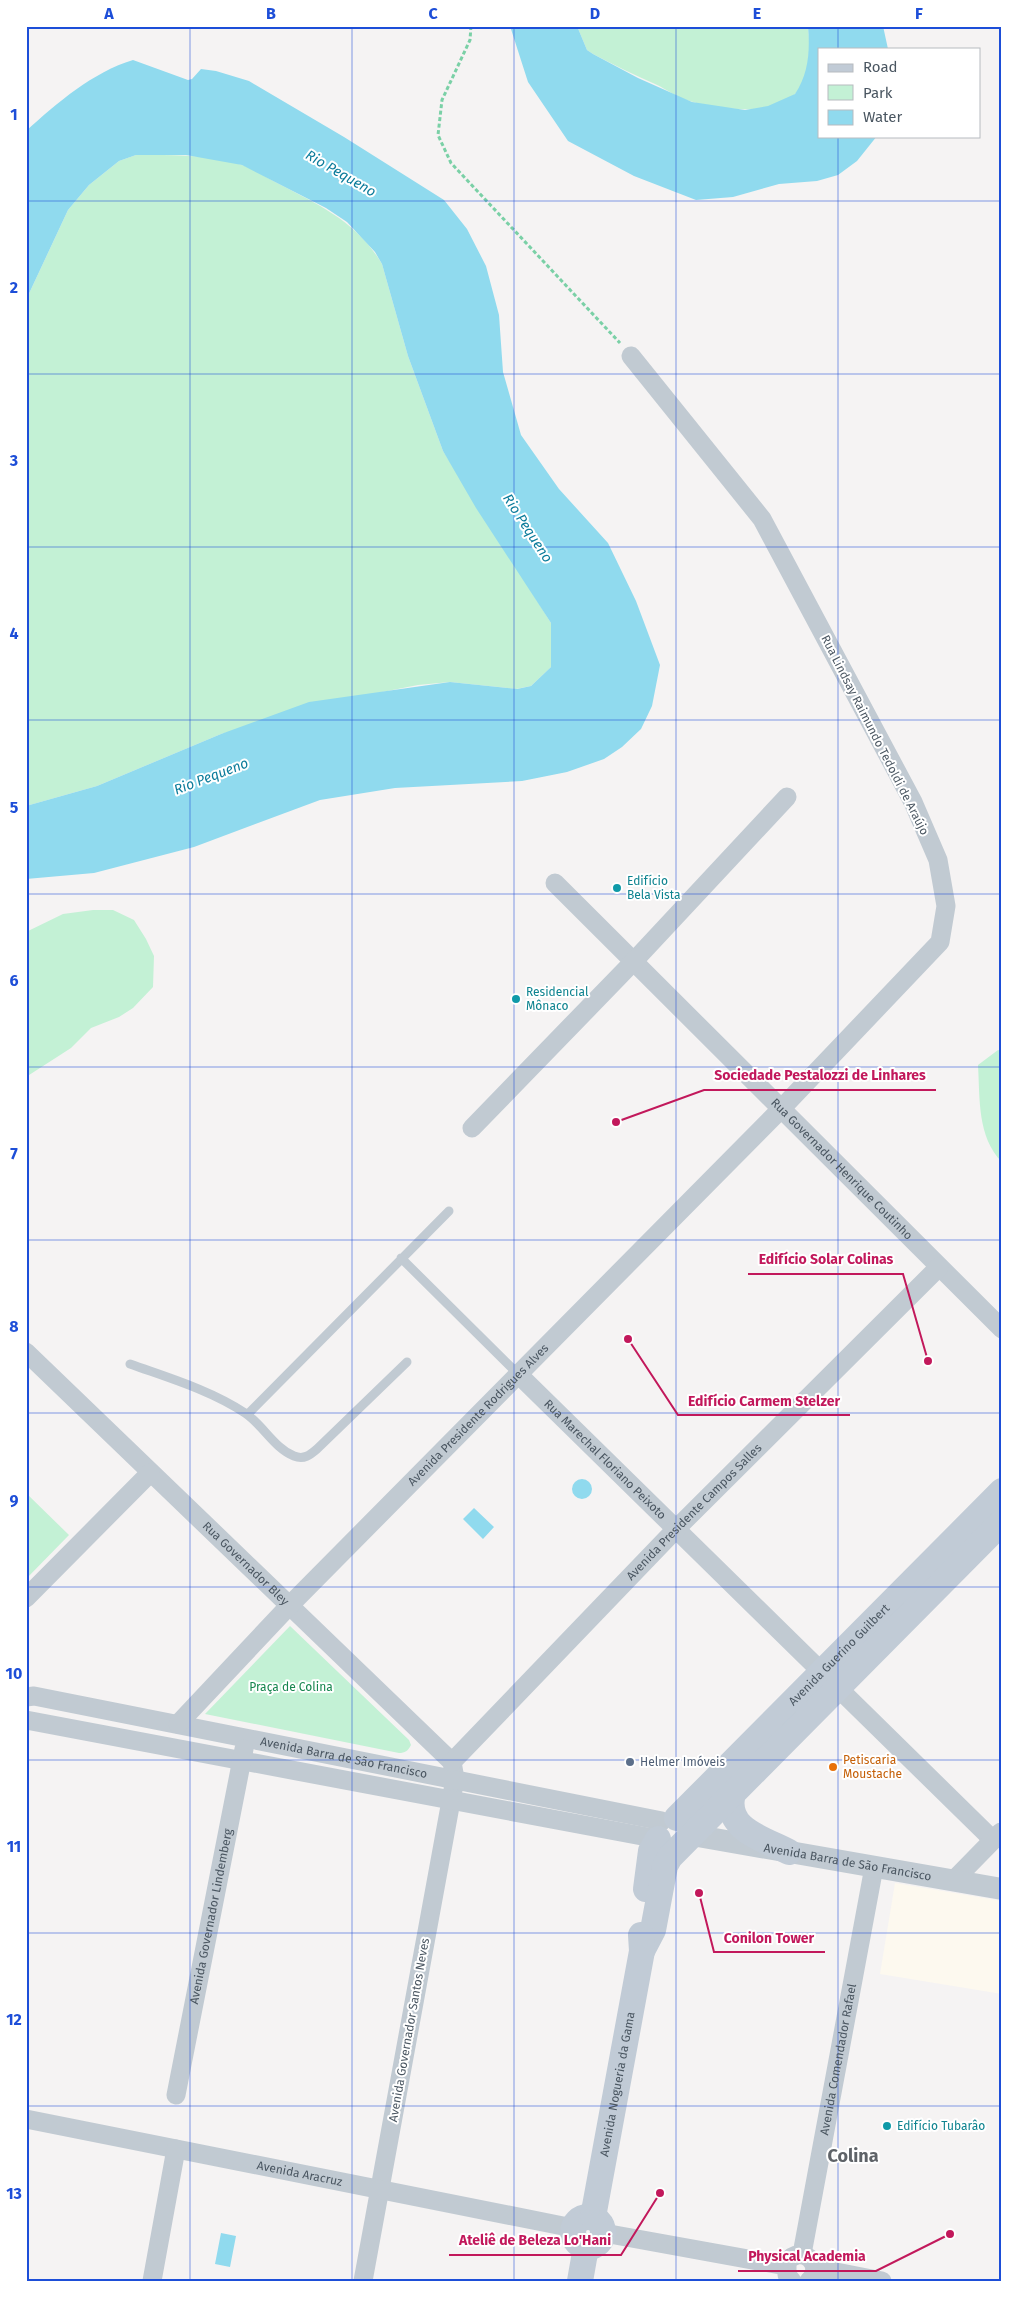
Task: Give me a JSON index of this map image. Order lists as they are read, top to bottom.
{
  "streets": {
    "main road": ["Avenida Guerino Guilbert", "Avenida Nogueria da Gama"],
    "street": [
      "Rua Lindsay Raimundo Tedoldi de Araújo",
      "Rua Governador Henrique Coutinho",
      "Avenida Presidente Rodrigues Alves",
      "Rua Marechal Floriano Peixoto",
      "Avenida Presidente Campos Salles",
      "Rua Governador Bley",
      "Avenida Barra de São Francisco",
      "Avenida Governador Lindemberg",
      "Avenida Governador Santos Neves",
      "Avenida Comendador Rafael",
      "Avenida Aracruz"
    ]
  },
  "crossings": [
    ["Rua Lindsay Raimundo Tedoldi de Araújo", "Rua Governador Henrique Coutinho"],
    ["Rua Lindsay Raimundo Tedoldi de Araújo", "Avenida Presidente Rodrigues Alves"],
    ["Rua Governador Henrique Coutinho", "Avenida Presidente Rodrigues Alves"],
    ["Rua Governador Henrique Coutinho", "Avenida Presidente Campos Salles"],
    ["Avenida Presidente Rodrigues Alves", "Rua Marechal Floriano Peixoto"],
    ["Avenida Presidente Rodrigues Alves", "Rua Governador Bley"],
    ["Avenida Presidente Rodrigues Alves", "Avenida Barra de São Francisco"],
    ["Rua Marechal Floriano Peixoto", "Avenida Presidente Campos Salles"],
    ["Rua Marechal Floriano Peixoto", "Avenida Guerino Guilbert"],
    ["Avenida Presidente Campos Salles", "Rua Governador Bley"],
    ["Avenida Presidente Campos Salles", "Avenida Barra de São Francisco"],
    ["Avenida Presidente Campos Salles", "Avenida Governador Santos Neves"],
    ["Rua Governador Bley", "Avenida Barra de São Francisco"],
    ["Rua Governador Bley", "Avenida Governador Santos Neves"],
    ["Avenida Guerino Guilbert", "Avenida Barra de São Francisco"],
    ["Avenida Guerino Guilbert", "Avenida Nogueria da Gama"],
    ["Avenida Barra de São Francisco", "Avenida Governador Lindemberg"],
    ["Avenida Barra de São Francisco", "Avenida Governador Santos Neves"],
    ["Avenida Barra de São Francisco", "Avenida Comendador Rafael"],
    ["Avenida Barra de São Francisco", "Avenida Nogueria da Gama"],
    ["Avenida Governador Santos Neves", "Avenida Aracruz"],
    ["Avenida Nogueria da Gama", "Avenida Aracruz"]
  ],
  "districts": ["Colina"],
  "water": ["Rio Pequeno"],
  "parks": ["Praça de Colina"],
  "places": [
    "Edifício Bela Vista",
    "Residencial Mônaco",
    "Sociedade Pestalozzi de Linhares",
    "Edifício Carmem Stelzer",
    "Edifício Solar Colinas",
    "Helmer Imóveis",
    "Petiscaria Moustache",
    "Conilon Tower",
    "Edifício Tubarâo",
    "Ateliê de Beleza Lo'Hani",
    "Physical Academia"
  ],
  "legend": ["Road", "Park", "Water"],
  "grid": {
    "columns": [
      "A",
      "B",
      "C",
      "D",
      "E",
      "F"
    ],
    "rows": [
      "1",
      "2",
      "3",
      "4",
      "5",
      "6",
      "7",
      "8",
      "9",
      "10",
      "11",
      "12",
      "13"
    ]
  }
}
